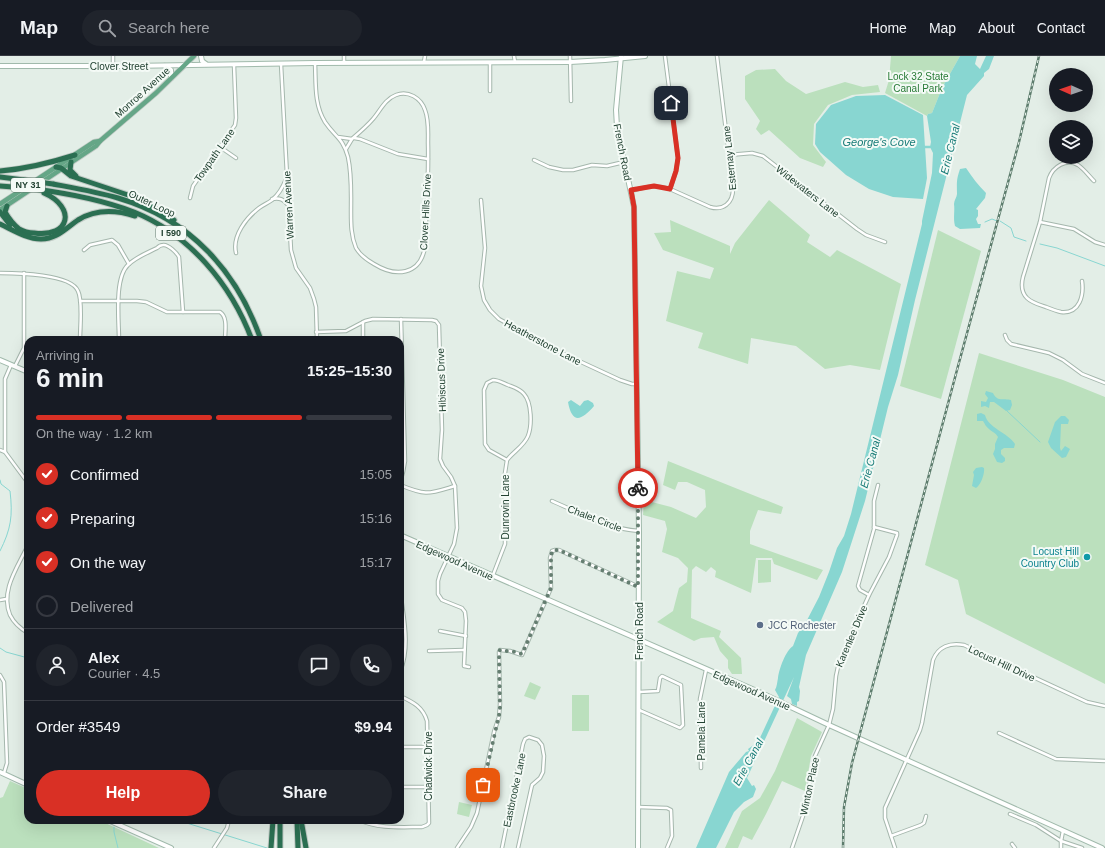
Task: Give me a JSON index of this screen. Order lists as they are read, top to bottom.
{
  "streets": {
    "highway": ["Outer Loop", "I 590"],
    "main road": ["Monroe Avenue", "NY 31"],
    "street": [
      "Clover Street",
      "French Road",
      "Towpath Lane",
      "Esternay Lane",
      "Widewaters Lane",
      "Warren Avenue",
      "Clover Hills Drive",
      "Heatherstone Lane",
      "Hibiscus Drive",
      "Dunrovin Lane",
      "Chalet Circle",
      "Edgewood Avenue",
      "Karenlee Drive",
      "Locust Hill Drive",
      "Pamela Lane",
      "Chadwick Drive",
      "Winton Place",
      "Eastbrooke Lane"
    ]
  },
  "crossings": [
    ["Clover Street", "Monroe Avenue"],
    ["Clover Street", "French Road"],
    ["Clover Street", "Towpath Lane"],
    ["Clover Street", "Warren Avenue"],
    ["Clover Street", "Clover Hills Drive"],
    ["French Road", "Esternay Lane"],
    ["French Road", "Heatherstone Lane"],
    ["French Road", "Chalet Circle"],
    ["French Road", "Edgewood Avenue"],
    ["Esternay Lane", "Widewaters Lane"],
    ["Warren Avenue", "Hibiscus Drive"],
    ["Hibiscus Drive", "Edgewood Avenue"],
    ["Dunrovin Lane", "Edgewood Avenue"],
    ["Edgewood Avenue", "Karenlee Drive"],
    ["Edgewood Avenue", "Locust Hill Drive"],
    ["Edgewood Avenue", "Pamela Lane"],
    ["Edgewood Avenue", "Winton Place"],
    ["Karenlee Drive", "Winton Place"]
  ],
  "water": ["George's Cove", "Erie Canal"],
  "parks": ["Lock 32 State Canal Park"],
  "places": ["Locust Hill Country Club", "JCC Rochester"],
  "north": "left",
  "page": {
    "header": "Map",
    "search": "Search here",
    "nav": [
      "Home",
      "Map",
      "About",
      "Contact"
    ],
    "heading": ["6 min", "Arriving in", "15:25–15:30"],
    "panel": [
      "Alex",
      "Courier · 4.5",
      "Order #3549",
      "$9.94"
    ],
    "bar": "On the way · 1.2 km",
    "list": [
      ["Confirmed", "15:05"],
      ["Preparing", "15:16"],
      ["On the way", "15:17"],
      "Delivered"
    ],
    "buttons": ["Help", "Share"]
  }
}
